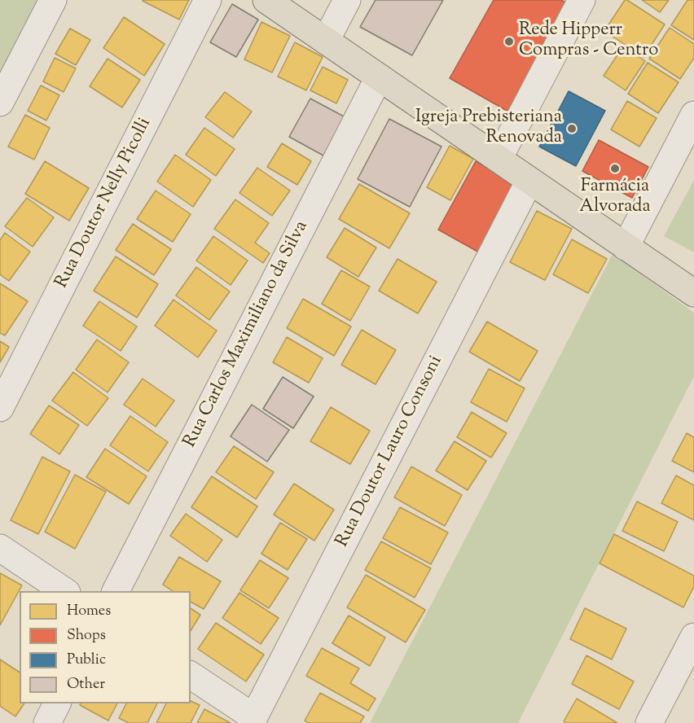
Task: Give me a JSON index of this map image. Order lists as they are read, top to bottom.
{
  "streets": {
    "street": ["Rua Doutor Nelly Picolli", "Rua Carlos Maximiliano da Silva", "Rua Doutor Lauro Consoni"]
  },
  "places": ["Rede Hipperr Compras - Centro", "Igreja Prebisteriana Renovada", "Farmácia Alvorada"],
  "legend": [
    "Homes",
    "Shops",
    "Public",
    "Other"
  ]
}
